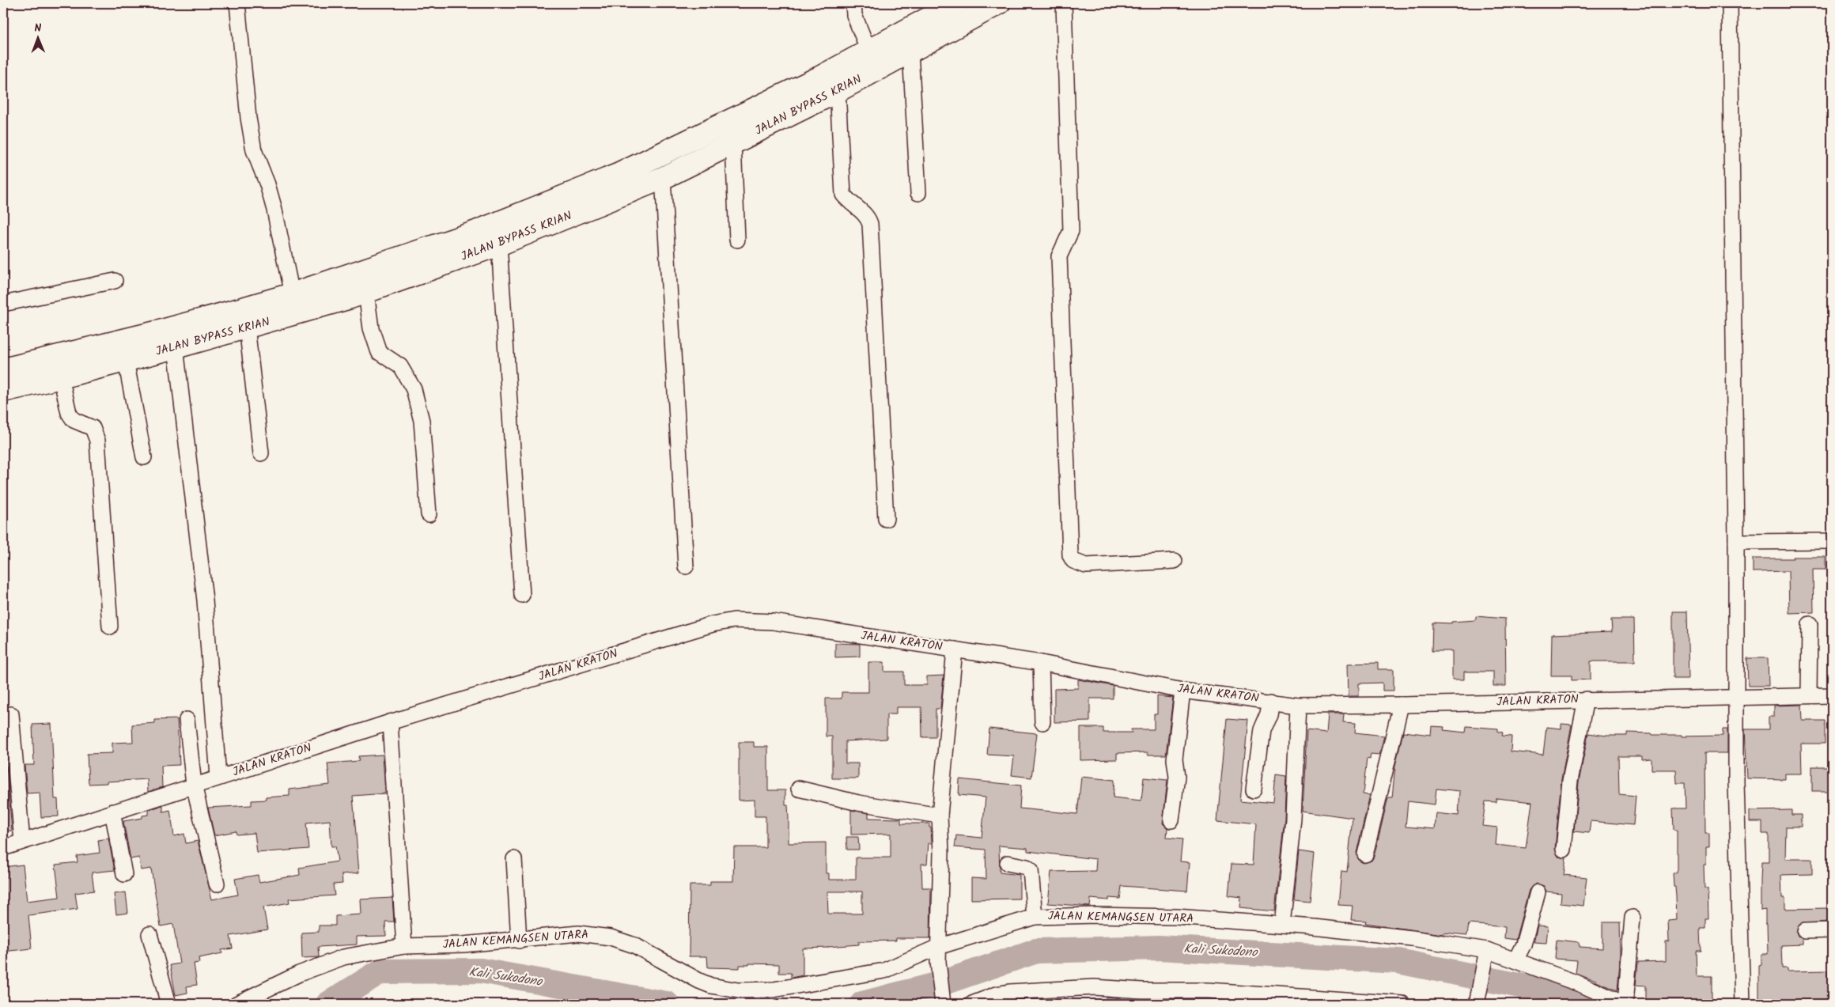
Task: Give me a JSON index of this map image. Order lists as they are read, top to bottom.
{
  "streets": {
    "highway": ["JALAN BYPASS KRIAN"],
    "street": ["JALAN KRATON", "JALAN KEMANGSEN UTARA"]
  },
  "water": ["Kali Sukodono"],
  "north": "top"
}
